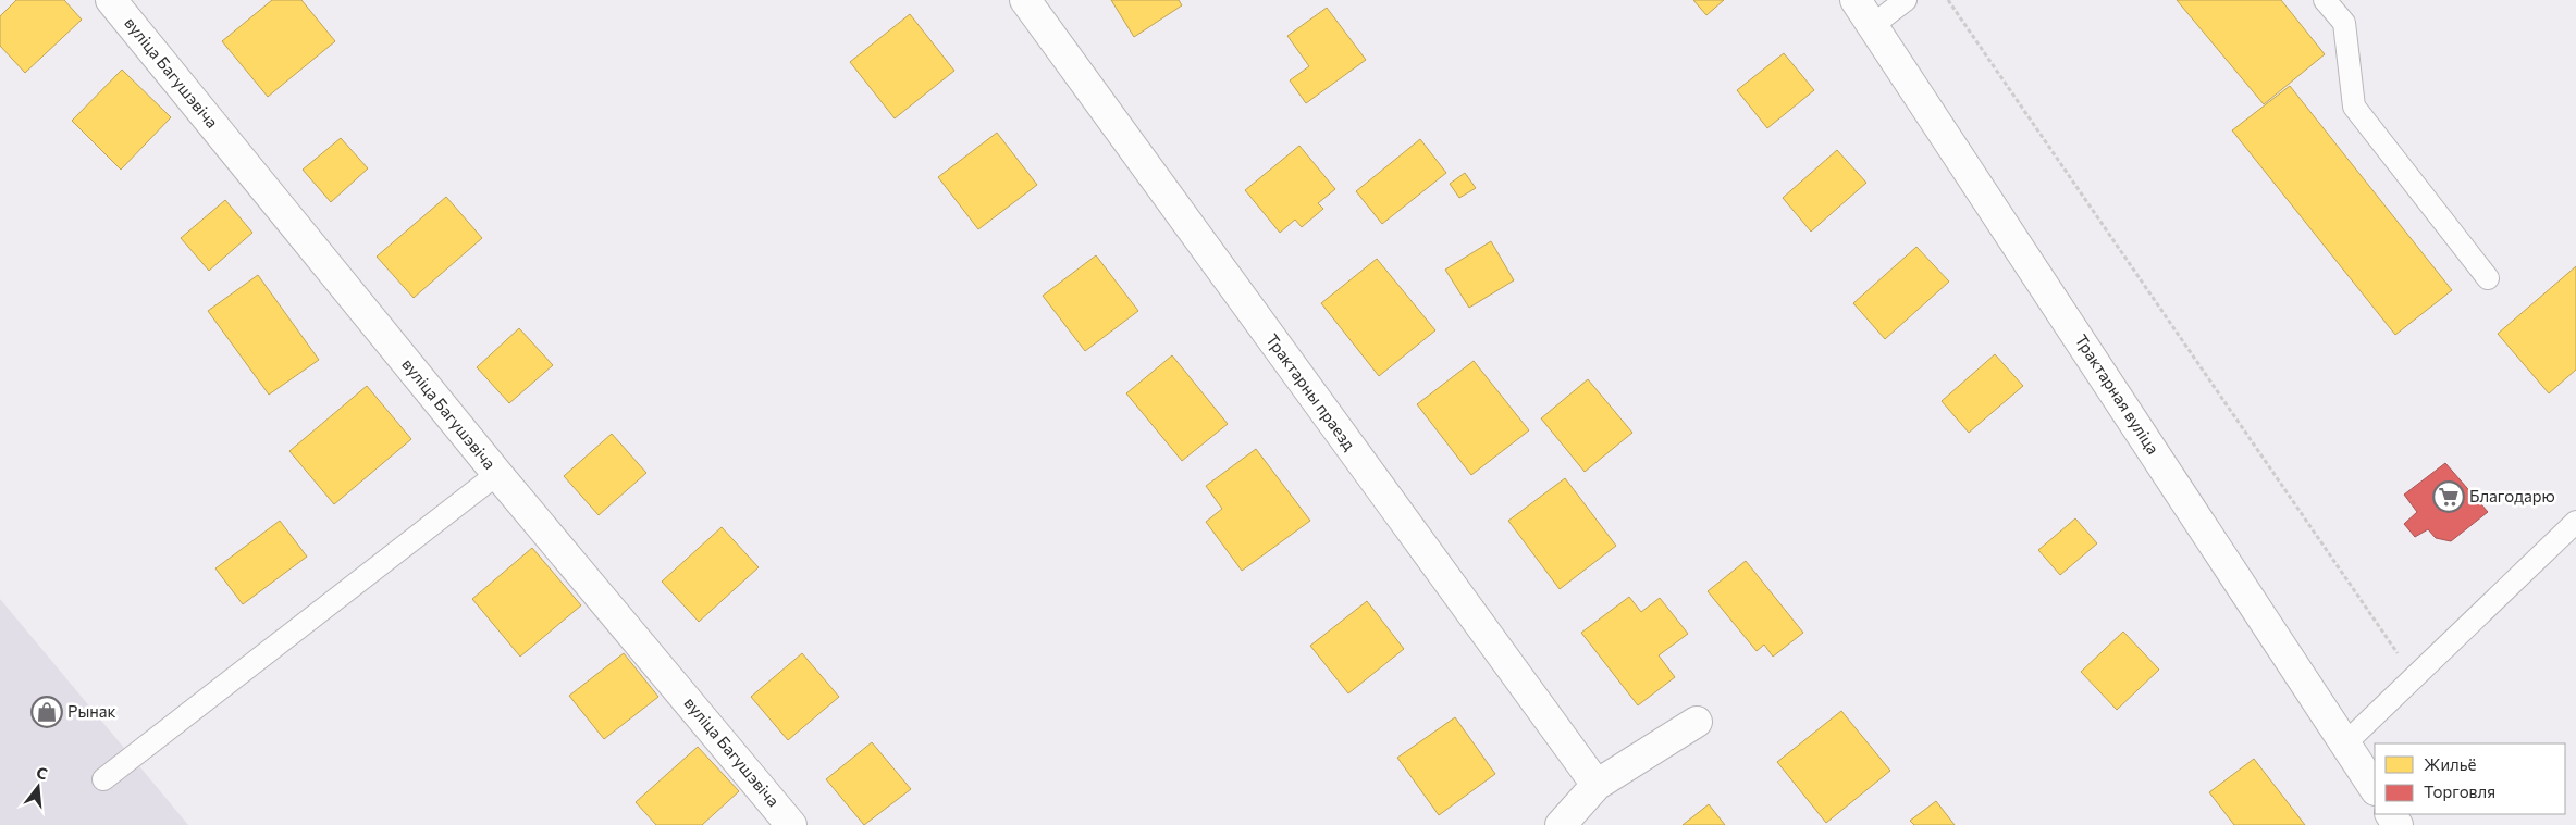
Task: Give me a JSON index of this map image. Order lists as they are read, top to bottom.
{
  "streets": {
    "street": ["вуліца Багушэвіча", "Трактарны праезд", "Трактарная вуліца"]
  },
  "places": {
    "supermarket": ["Благодарю"],
    "shop": ["Рынак"]
  },
  "legend": ["Жильё", "Торговля"],
  "north": "top"
}
